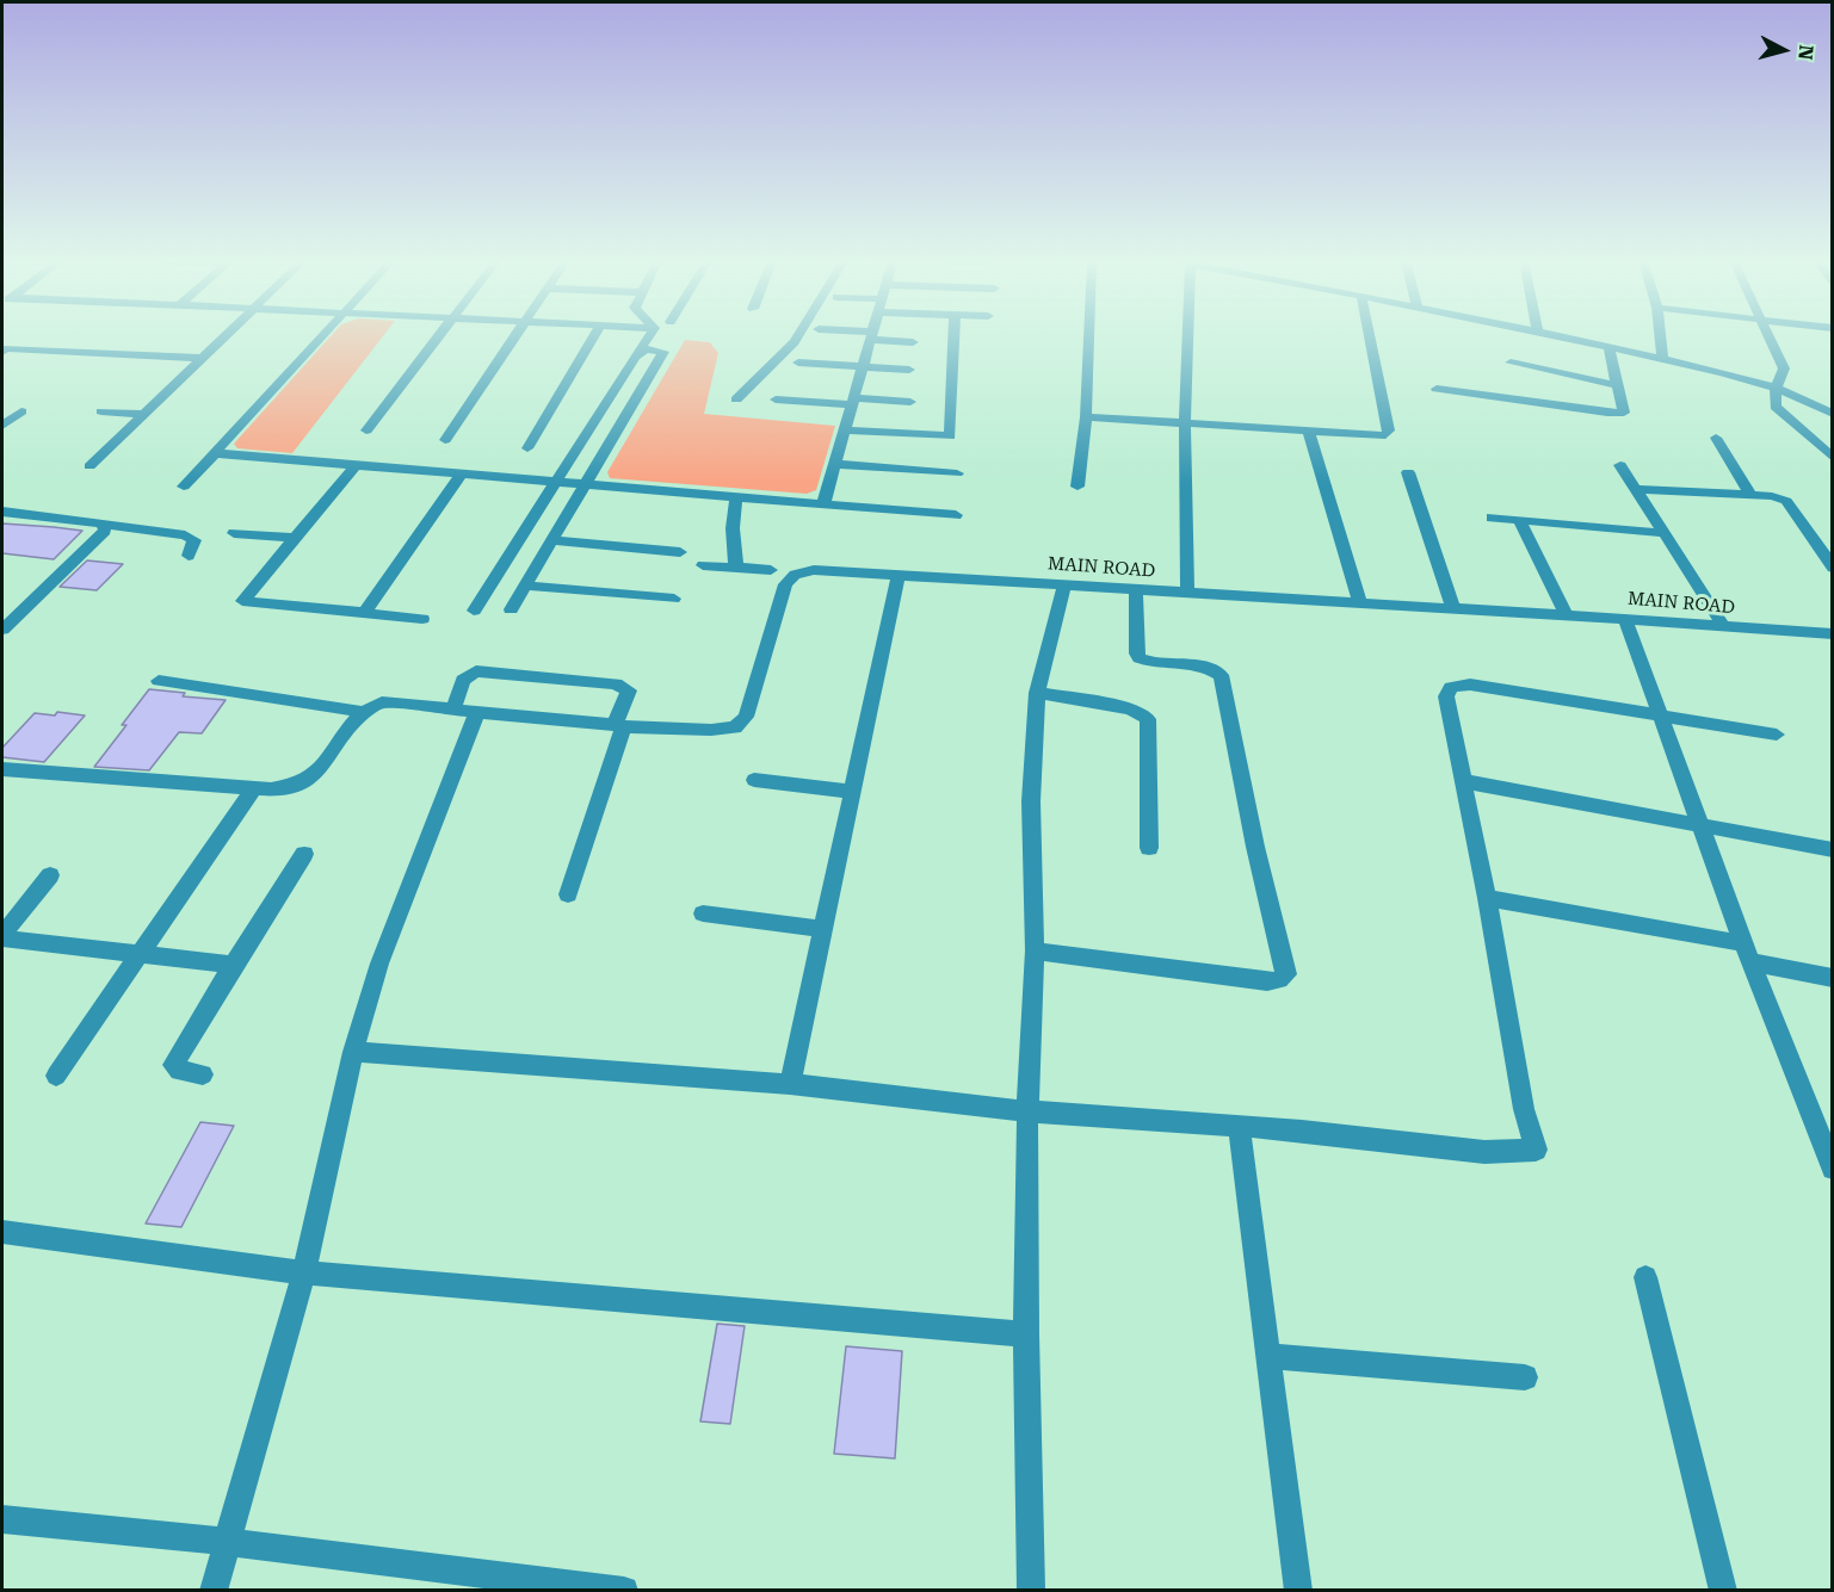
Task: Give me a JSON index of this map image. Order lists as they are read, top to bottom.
{
  "streets": {
    "street": ["MAIN ROAD"]
  },
  "north": "right"
}
